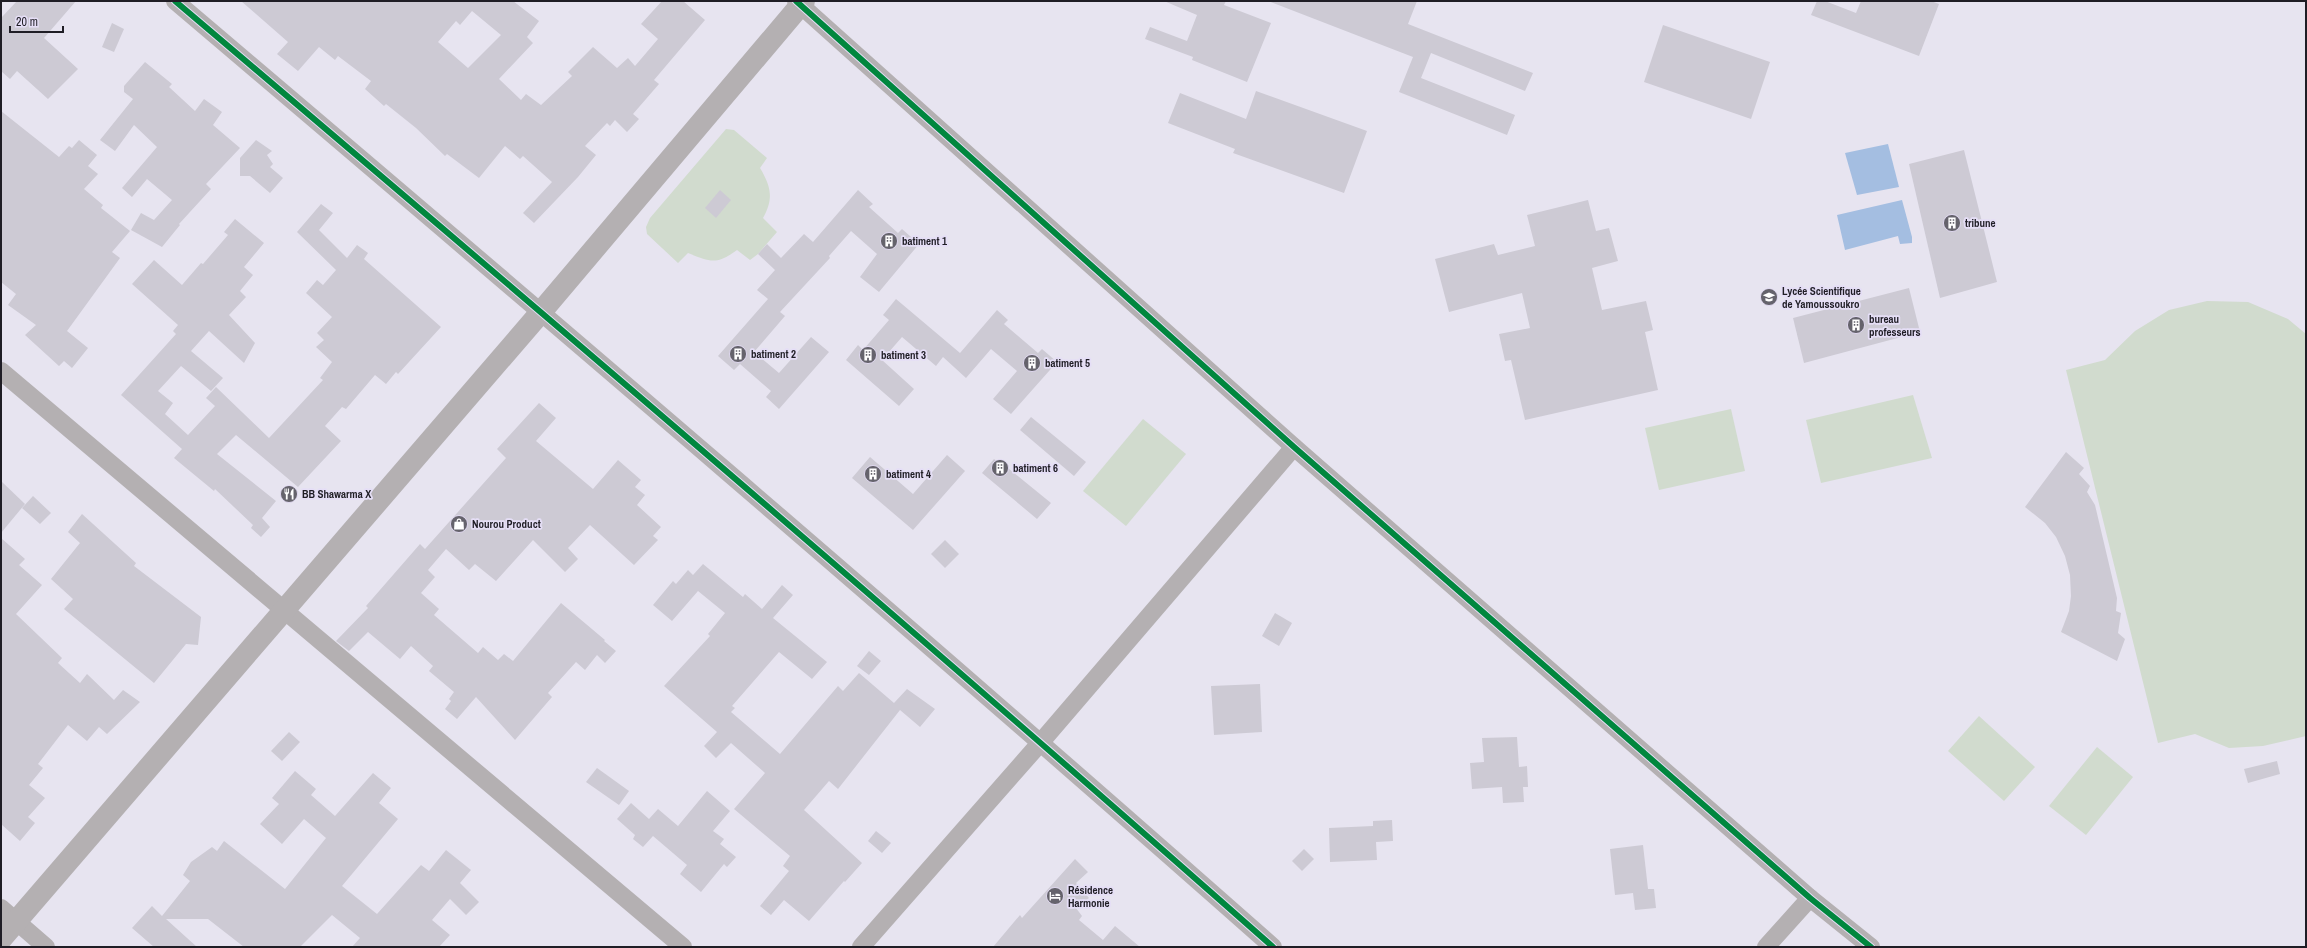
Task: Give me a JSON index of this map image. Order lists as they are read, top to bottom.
{
  "places": {
    "building": [
      "tribune",
      "batiment 1",
      "bureau professeurs",
      "batiment 2",
      "batiment 3",
      "batiment 5",
      "batiment 6",
      "batiment 4"
    ],
    "school or university": ["Lycée Scientifique de Yamoussoukro"],
    "restaurant": ["BB Shawarma X"],
    "shop": ["Nourou Product"],
    "hotel": ["Résidence Harmonie"]
  },
  "scale_bar": "20 m"
}
